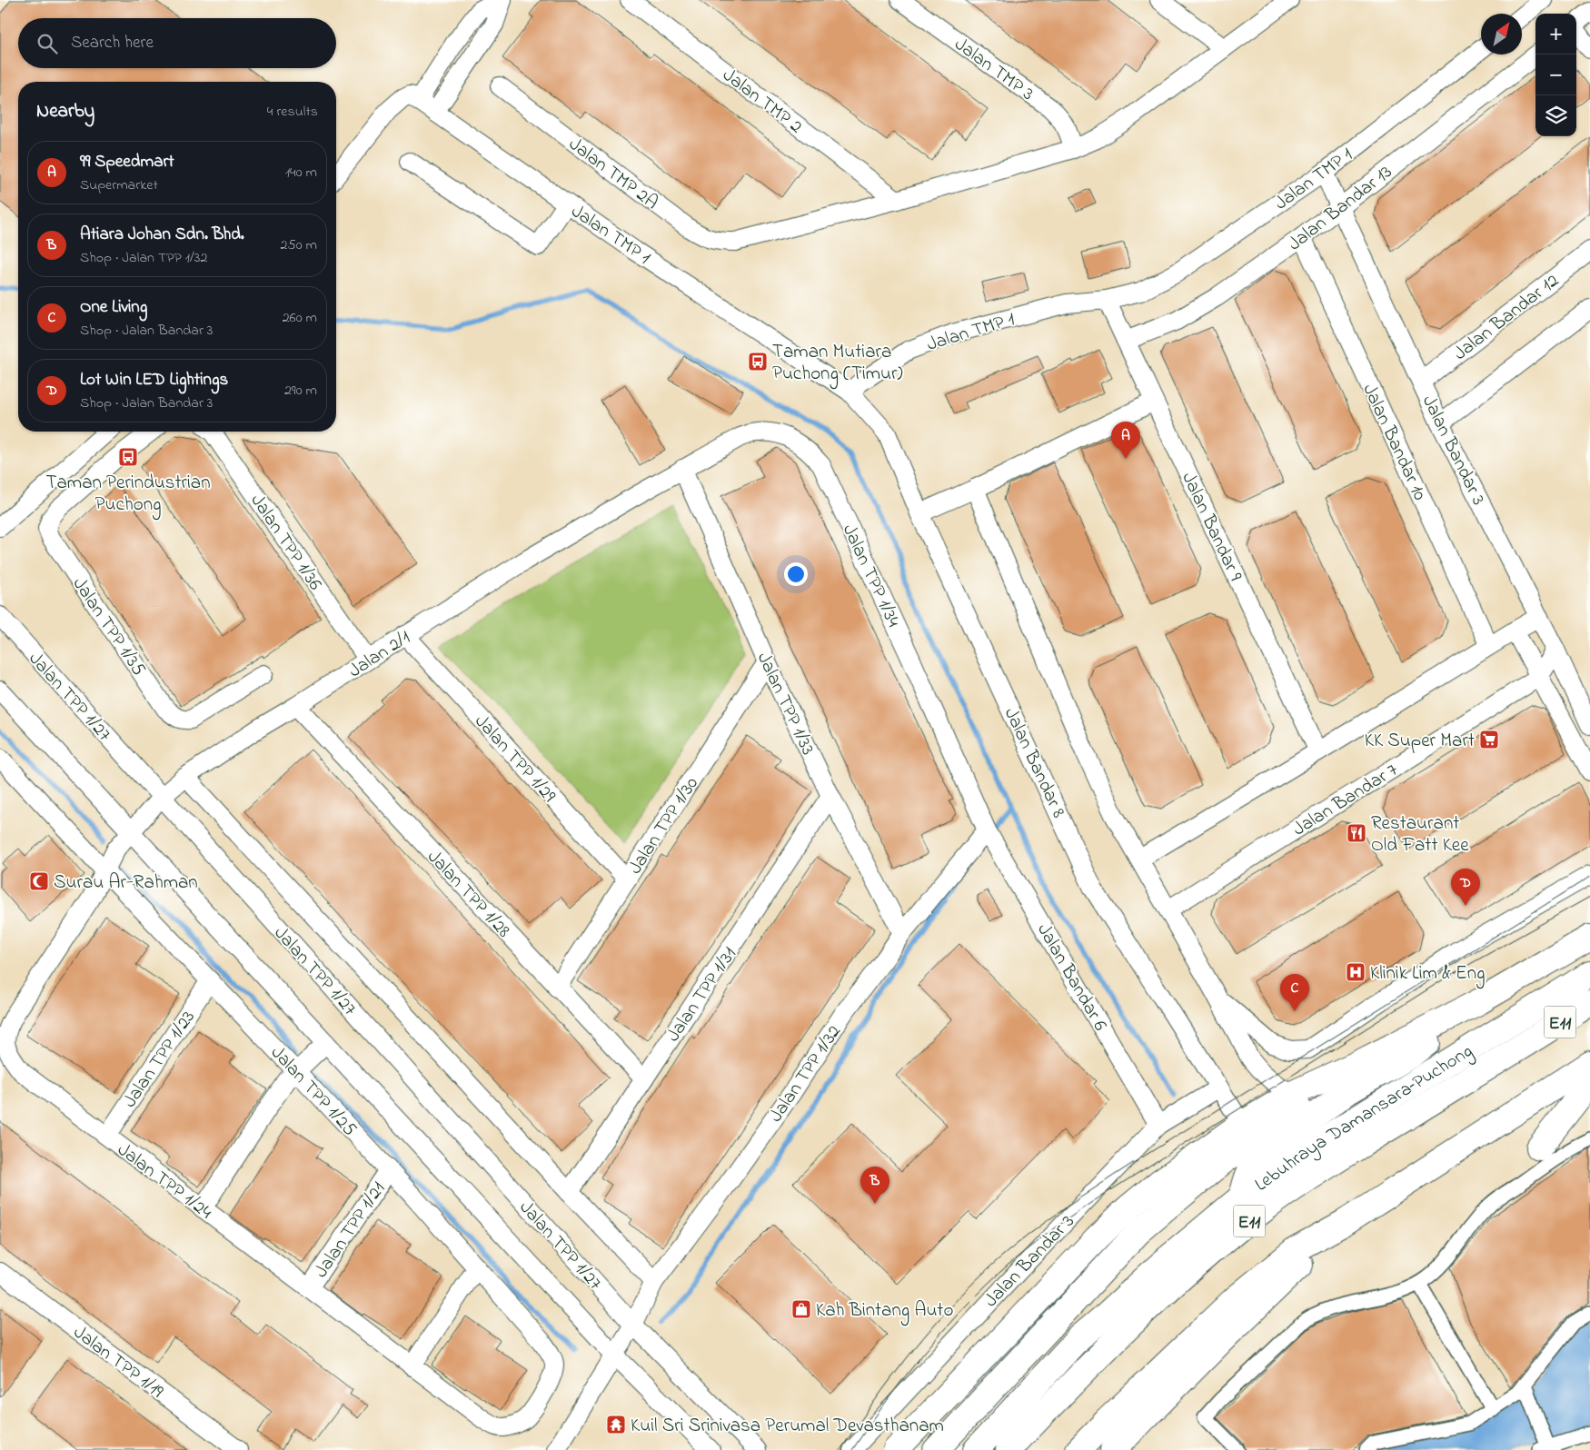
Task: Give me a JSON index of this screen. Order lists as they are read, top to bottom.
{
  "streets": {
    "highway": ["E11", "Lebuhraya Damansara–Puchong"],
    "street": [
      "Jalan TMP 3",
      "Jalan TMP 2",
      "Jalan TMP 2A",
      "Jalan TMP 1",
      "Jalan Bandar 13",
      "Jalan Bandar 12",
      "Jalan Bandar 10",
      "Jalan Bandar 3",
      "Jalan Bandar 9",
      "Jalan TPP 1/36",
      "Jalan TPP 1/34",
      "Jalan TPP 1/35",
      "Jalan 2/1",
      "Jalan TPP 1/27",
      "Jalan TPP 1/33",
      "Jalan TPP 1/29",
      "Jalan Bandar 8",
      "Jalan Bandar 7",
      "Jalan TPP 1/30",
      "Jalan TPP 1/28",
      "Jalan Bandar 6",
      "Jalan TPP 1/31",
      "Jalan TPP 1/23",
      "Jalan TPP 1/32",
      "Jalan TPP 1/25",
      "Jalan TPP 1/24",
      "Jalan TPP 1/21",
      "Jalan TPP 1/19"
    ]
  },
  "crossings": [
    ["Jalan TMP 3", "Jalan TMP 2A"],
    ["Jalan TMP 2", "Jalan TMP 2A"],
    ["Jalan TMP 1", "Jalan Bandar 3"],
    ["Jalan TMP 1", "Jalan Bandar 9"],
    ["Jalan TMP 1", "Jalan Bandar 8"],
    ["Jalan Bandar 13", "Jalan Bandar 10"],
    ["Jalan Bandar 13", "Jalan Bandar 3"],
    ["Jalan Bandar 13", "Jalan Bandar 9"],
    ["Jalan Bandar 12", "Jalan Bandar 3"],
    ["Jalan Bandar 3", "Jalan Bandar 8"],
    ["Jalan Bandar 3", "Jalan Bandar 7"],
    ["Jalan Bandar 3", "Jalan Bandar 6"],
    ["Jalan TPP 1/36", "Jalan 2/1"],
    ["Jalan TPP 1/34", "Jalan 2/1"],
    ["Jalan TPP 1/34", "Jalan TPP 1/33"],
    ["Jalan TPP 1/34", "Jalan Bandar 6"],
    ["Jalan TPP 1/34", "Jalan TPP 1/32"],
    ["Jalan 2/1", "Jalan TPP 1/27"],
    ["Jalan 2/1", "Jalan TPP 1/33"],
    ["Jalan 2/1", "Jalan TPP 1/29"],
    ["Jalan 2/1", "Jalan TPP 1/28"],
    ["Jalan 2/1", "Jalan TPP 1/25"],
    ["Jalan 2/1", "Jalan TPP 1/24"],
    ["Jalan TPP 1/27", "Jalan TPP 1/31"],
    ["Jalan TPP 1/27", "Jalan TPP 1/32"],
    ["Jalan TPP 1/33", "Jalan TPP 1/30"],
    ["Jalan TPP 1/33", "Jalan TPP 1/31"],
    ["Jalan TPP 1/33", "Jalan TPP 1/32"],
    ["Jalan TPP 1/29", "Jalan TPP 1/30"],
    ["Jalan TPP 1/30", "Jalan TPP 1/28"],
    ["Jalan TPP 1/28", "Jalan TPP 1/31"],
    ["Jalan Bandar 6", "Jalan TPP 1/32"],
    ["Jalan TPP 1/23", "Jalan TPP 1/25"],
    ["Jalan TPP 1/23", "Jalan TPP 1/24"],
    ["Jalan TPP 1/25", "Jalan TPP 1/24"],
    ["Jalan TPP 1/25", "Jalan TPP 1/21"],
    ["Jalan TPP 1/24", "Jalan TPP 1/21"]
  ],
  "places": {
    "bus stop": ["Taman Mutiara Puchong (Timur)", "Taman Perindustrian Puchong"],
    "supermarket": ["KK Super Mart"],
    "restaurant": ["Restaurant Old Fatt Kee"],
    "mosque": ["Surau Ar-Rahman"],
    "hospital": ["Klinik Lim & Eng"],
    "shop": ["Kah Bintang Auto"],
    "temple": ["Kuil Sri Srinivasa Perumal Devasthanam"]
  },
  "north": "top right",
  "page": {
    "map_buttons": ["+", "−"],
    "search": "Search here",
    "heading": ["Nearby", "4 results"],
    "list": [
      {
        "mark": "A",
        "name": "99 Speedmart",
        "note": "Supermarket",
        "value": "140 m"
      },
      {
        "mark": "B",
        "name": "Atiara Johan Sdn. Bhd.",
        "note": "Shop · Jalan TPP 1/32",
        "value": "250 m"
      },
      {
        "mark": "C",
        "name": "One Living",
        "note": "Shop · Jalan Bandar 3",
        "value": "260 m"
      },
      {
        "mark": "D",
        "name": "Lot Win LED Lightings",
        "note": "Shop · Jalan Bandar 3",
        "value": "290 m"
      }
    ],
    "pins": [
      "A",
      "D",
      "C",
      "B"
    ]
  }
}
